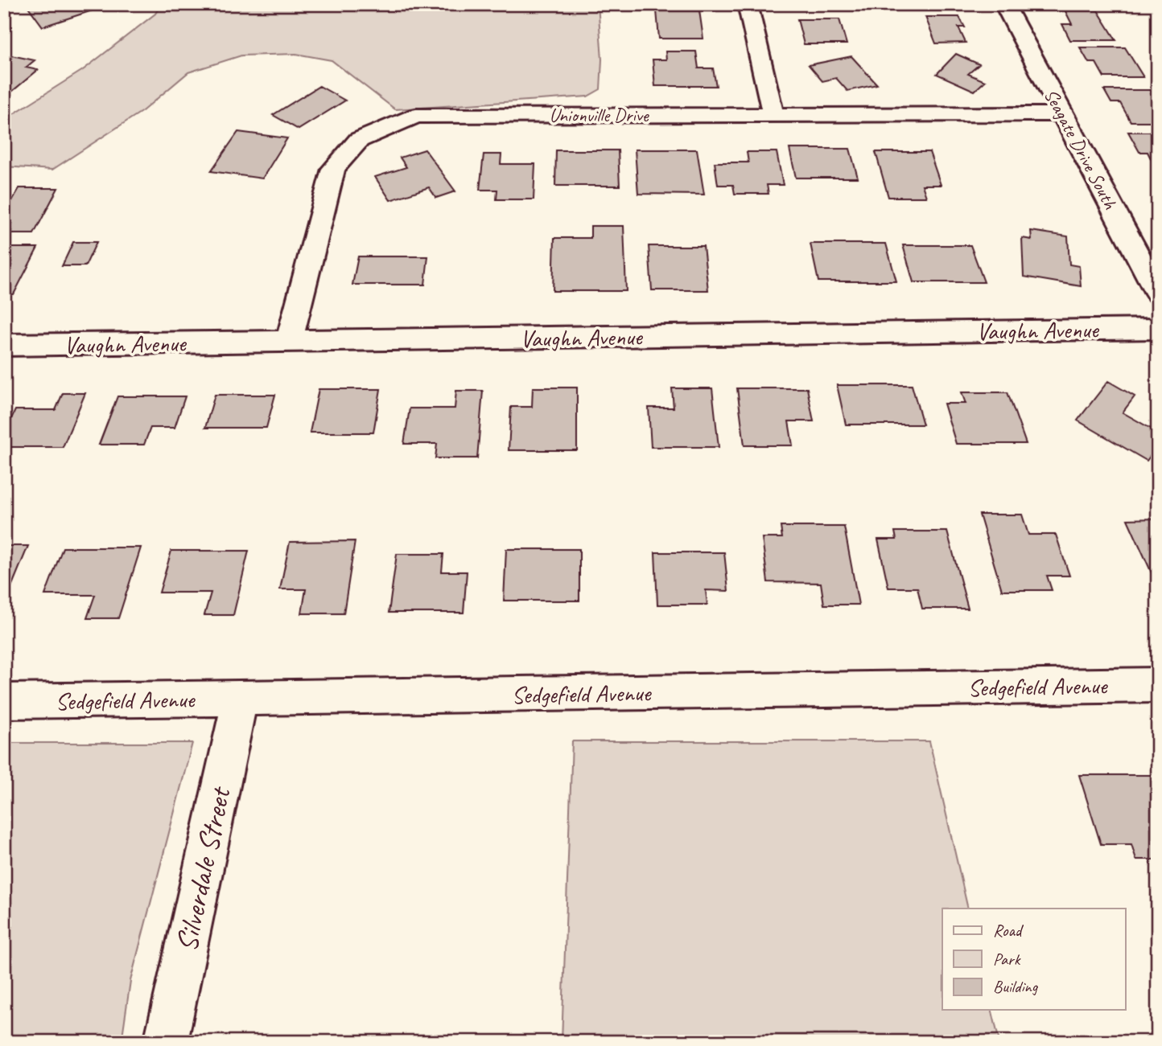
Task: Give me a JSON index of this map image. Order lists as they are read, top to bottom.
{
  "streets": {
    "street": [
      "Unionville Drive",
      "Seagate Drive South",
      "Vaughn Avenue",
      "Sedgefield Avenue",
      "Silverdale Street"
    ]
  },
  "crossings": [
    ["Unionville Drive", "Seagate Drive South"],
    ["Unionville Drive", "Vaughn Avenue"],
    ["Sedgefield Avenue", "Silverdale Street"]
  ],
  "legend": ["Road", "Park", "Building"]
}
